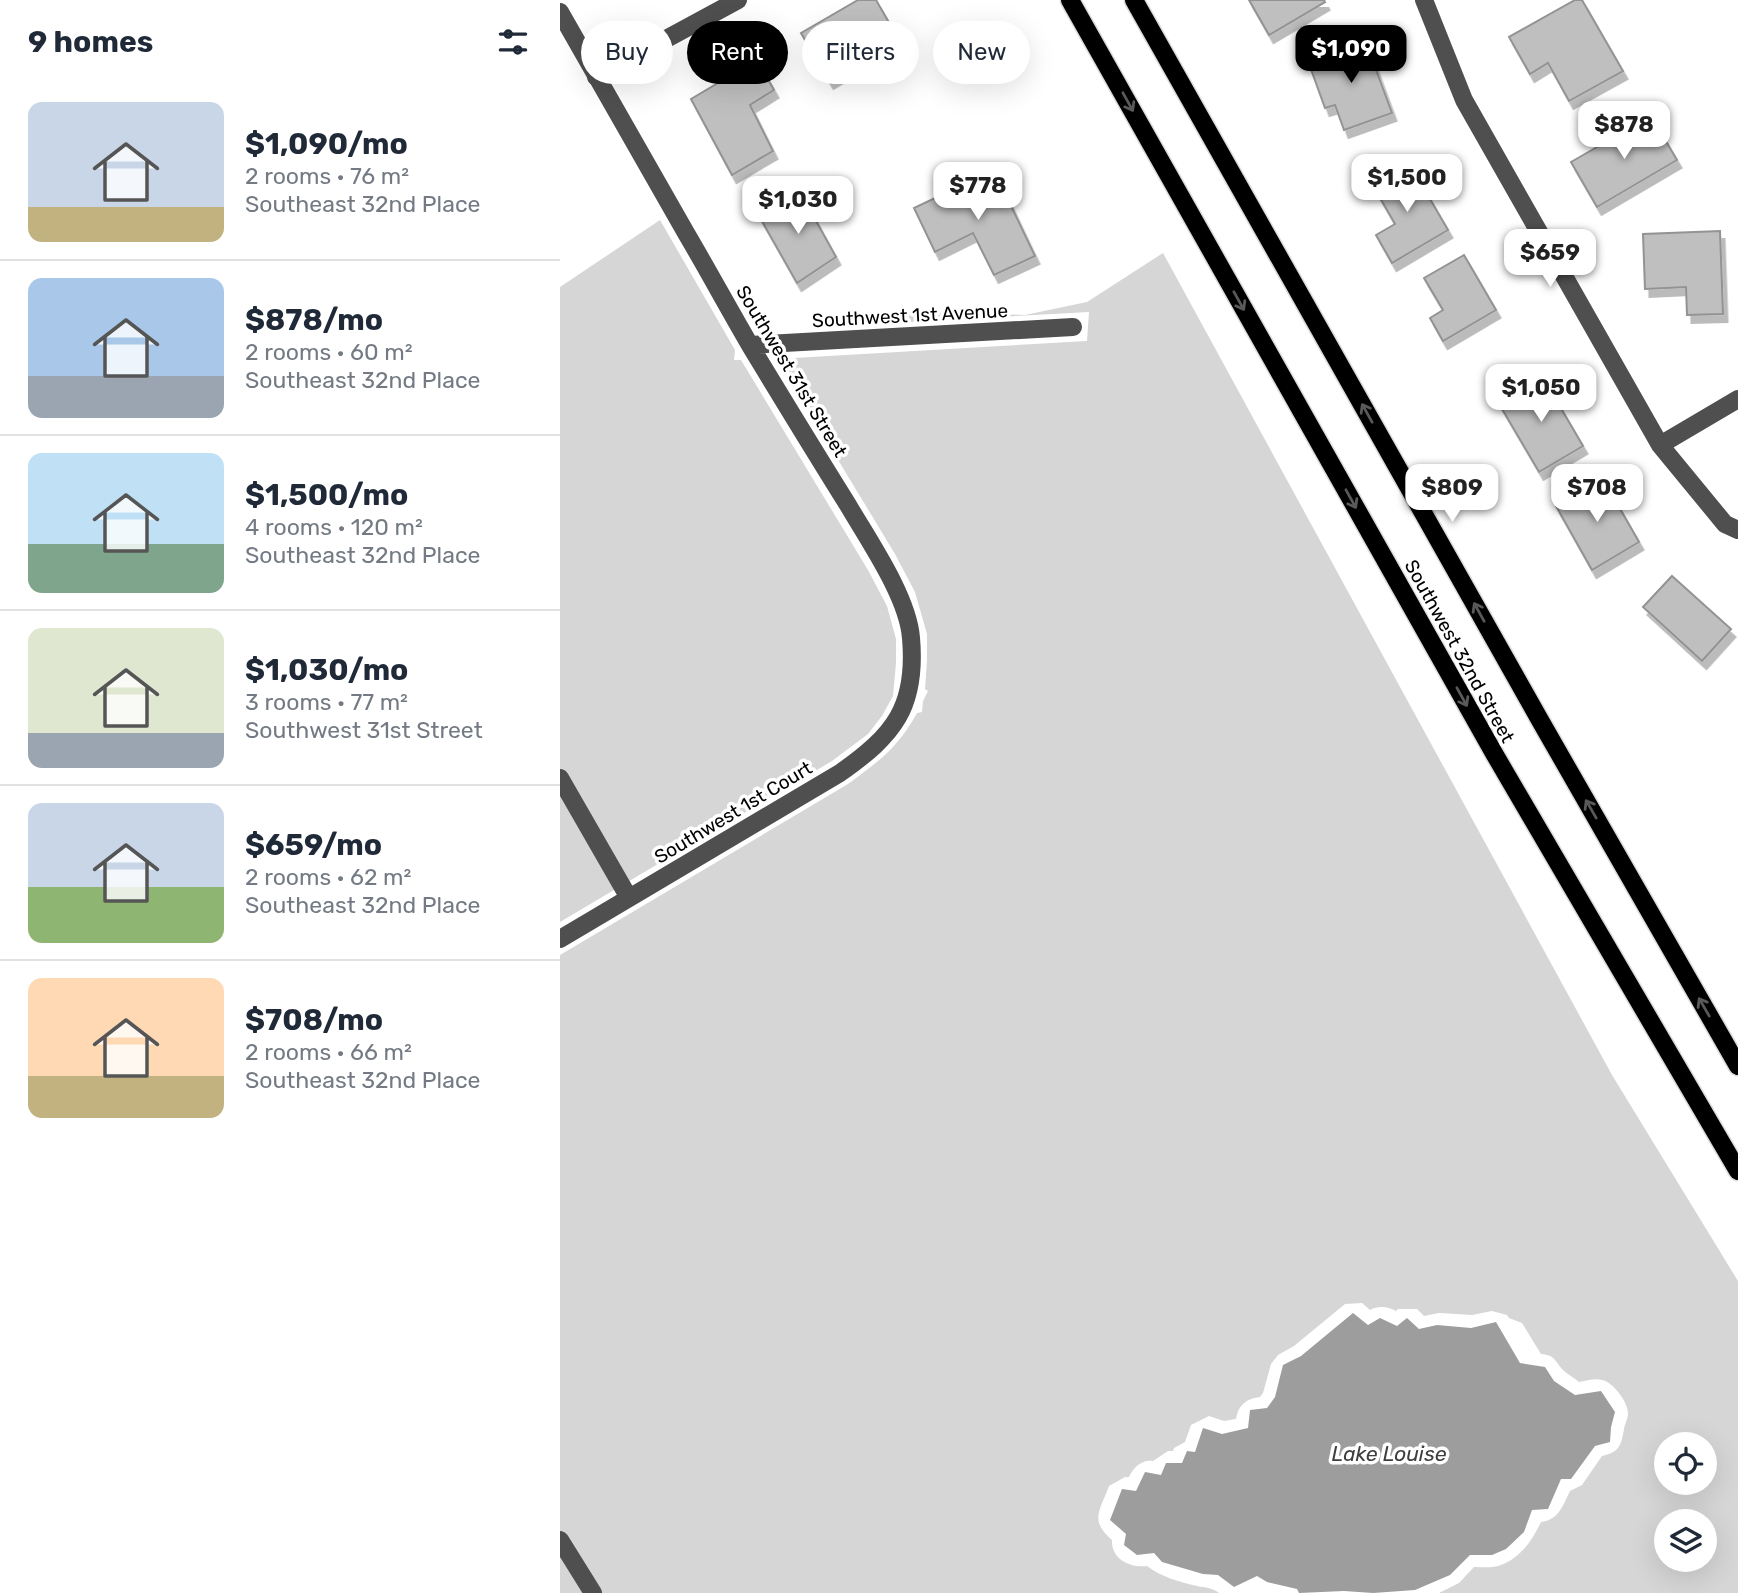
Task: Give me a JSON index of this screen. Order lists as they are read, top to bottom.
{
  "streets": {
    "main road": ["Southwest 32nd Street"],
    "street": ["Southwest 1st Avenue", "Southwest 31st Street", "Southwest 1st Court"]
  },
  "crossings": [
    ["Southwest 1st Avenue", "Southwest 31st Street"],
    ["Southwest 31st Street", "Southwest 1st Court"]
  ],
  "water": ["Lake Louise"],
  "page": {
    "heading": "9 homes",
    "chip": [
      "Buy",
      "Rent",
      "Filters",
      "New"
    ],
    "price": [
      "$1,090",
      "$878",
      "$1,500",
      "$778",
      "$1,030",
      "$659",
      "$1,050",
      "$809",
      "$708"
    ],
    "list": [
      {
        "name": "$1,090/mo",
        "note": "2 rooms · 76 m² · Southeast 32nd Place"
      },
      {
        "name": "$878/mo",
        "note": "2 rooms · 60 m² · Southeast 32nd Place"
      },
      {
        "name": "$1,500/mo",
        "note": "4 rooms · 120 m² · Southeast 32nd Place"
      },
      {
        "name": "$1,030/mo",
        "note": "3 rooms · 77 m² · Southwest 31st Street"
      },
      {
        "name": "$659/mo",
        "note": "2 rooms · 62 m² · Southeast 32nd Place"
      },
      {
        "name": "$708/mo",
        "note": "2 rooms · 66 m² · Southeast 32nd Place"
      }
    ]
  }
}
